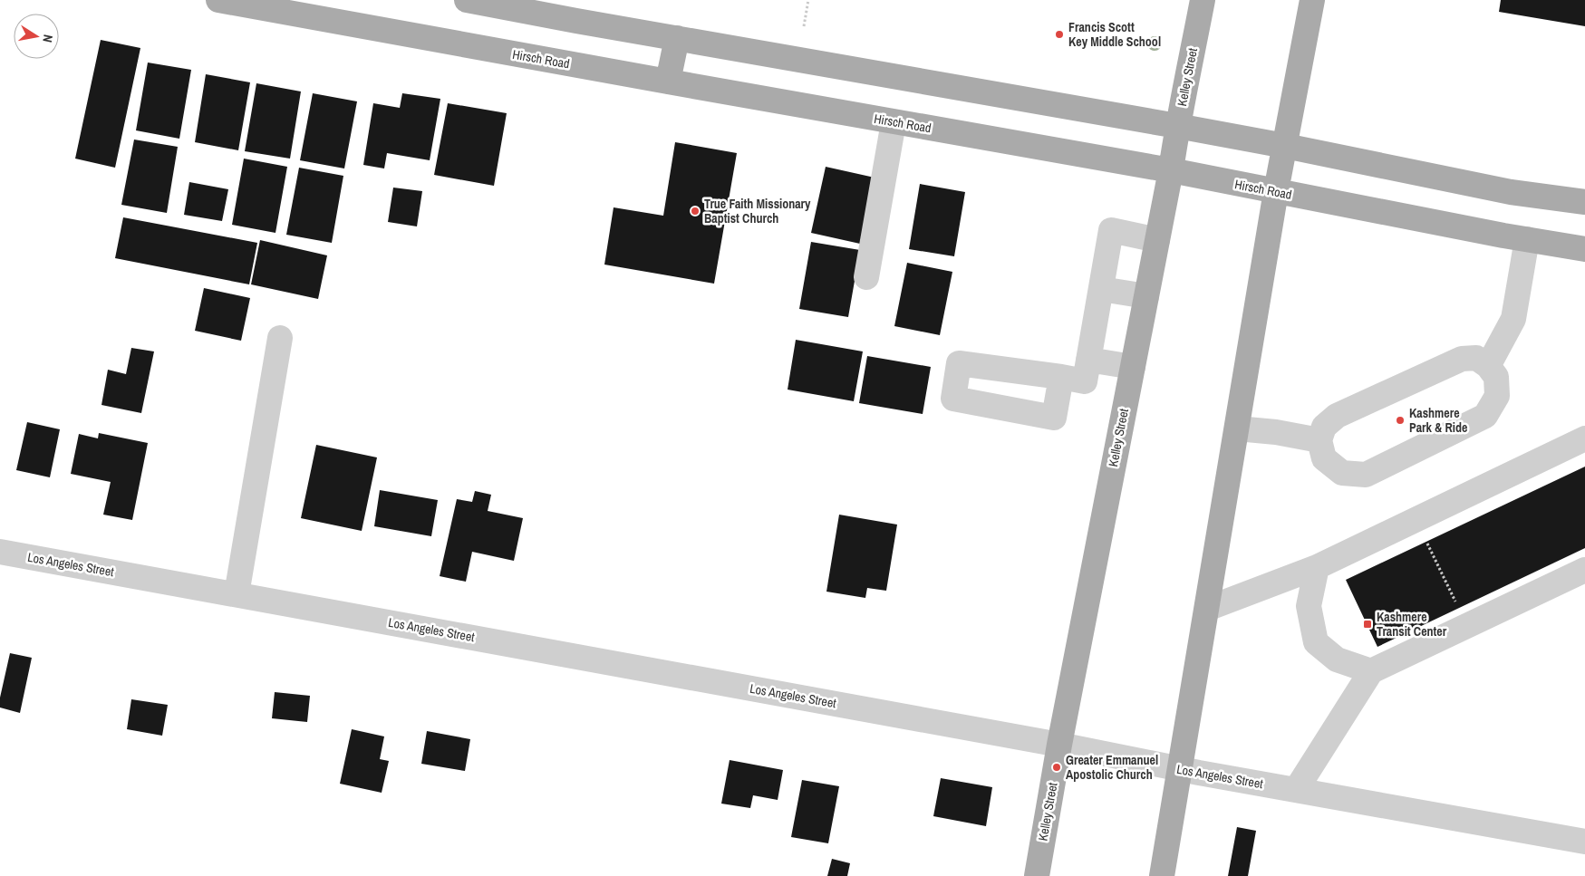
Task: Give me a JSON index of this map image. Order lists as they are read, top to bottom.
{
  "streets": {
    "main road": ["Hirsch Road", "Kelley Street"],
    "street": ["Los Angeles Street"]
  },
  "crossings": [
    ["Hirsch Road", "Kelley Street"],
    ["Kelley Street", "Los Angeles Street"]
  ],
  "places": {
    "other": [
      "Francis Scott Key Middle School",
      "True Faith Missionary Baptist Church",
      "Kashmere Park & Ride",
      "Greater Emmanuel Apostolic Church"
    ],
    "transit": ["Kashmere Transit Center"]
  },
  "north": "right"
}
